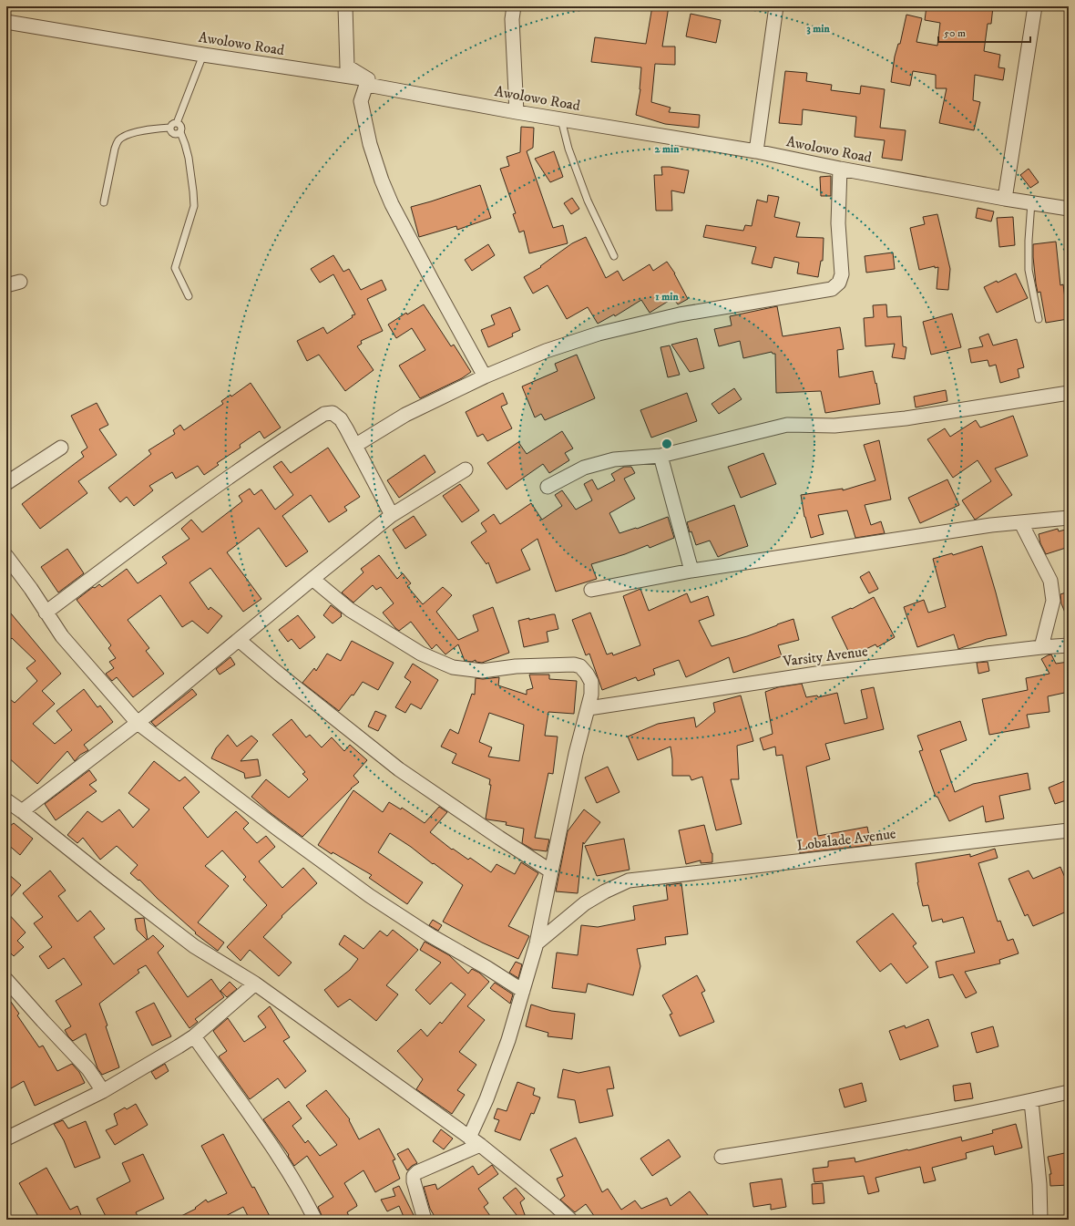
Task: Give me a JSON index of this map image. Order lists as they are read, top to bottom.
{
  "streets": {
    "street": ["Awolowo Road", "Varsity Avenue", "Lobalade Avenue"]
  },
  "scale_bar": "50 m",
  "rings": ["3 min", "2 min", "1 min"]
}
